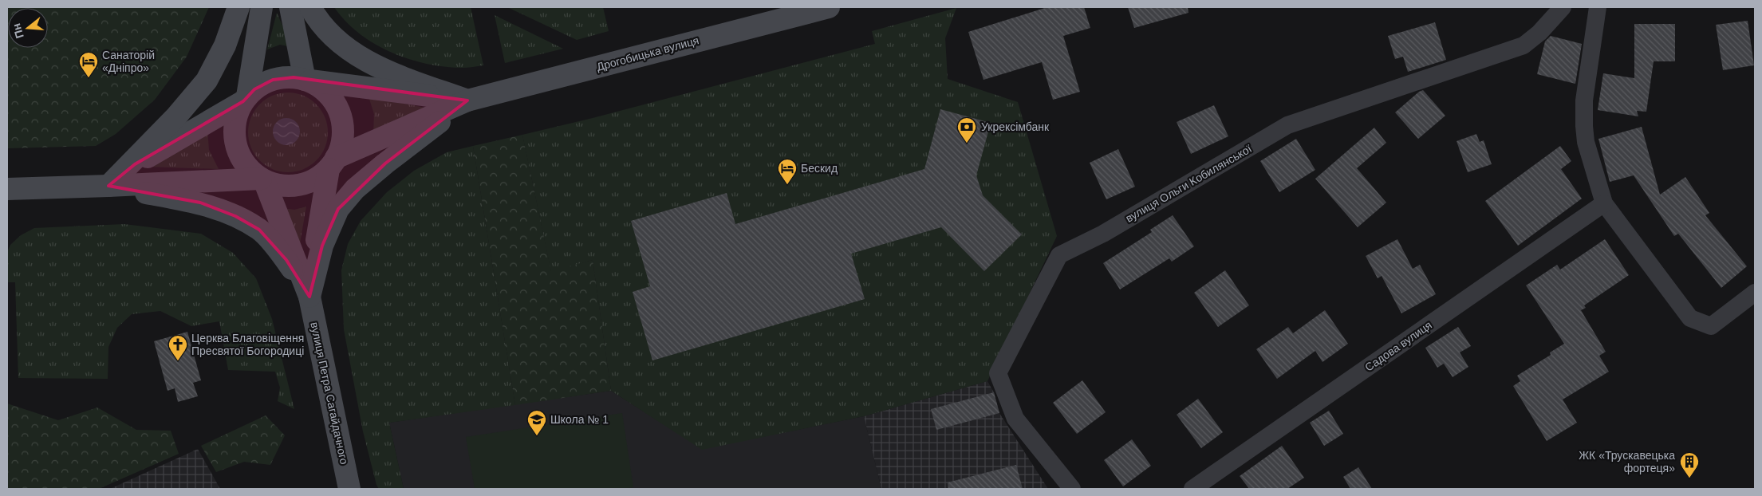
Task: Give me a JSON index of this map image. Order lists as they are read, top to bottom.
{
  "streets": {
    "street": [
      "Дрогобицька вулиця",
      "вулиця Ольги Кобилянської",
      "Садова вулиця",
      "вулиця Петра Сагайдачного"
    ]
  },
  "places": {
    "hotel": ["Санаторій «Дніпро»", "Бескид"],
    "bank": ["Укрексімбанк"],
    "church": ["Церква Благовіщення Пресвятої Богородиці"],
    "school or university": ["Школа № 1"],
    "building": ["ЖК «Трускавецька фортеця»"]
  },
  "north": "left"
}
